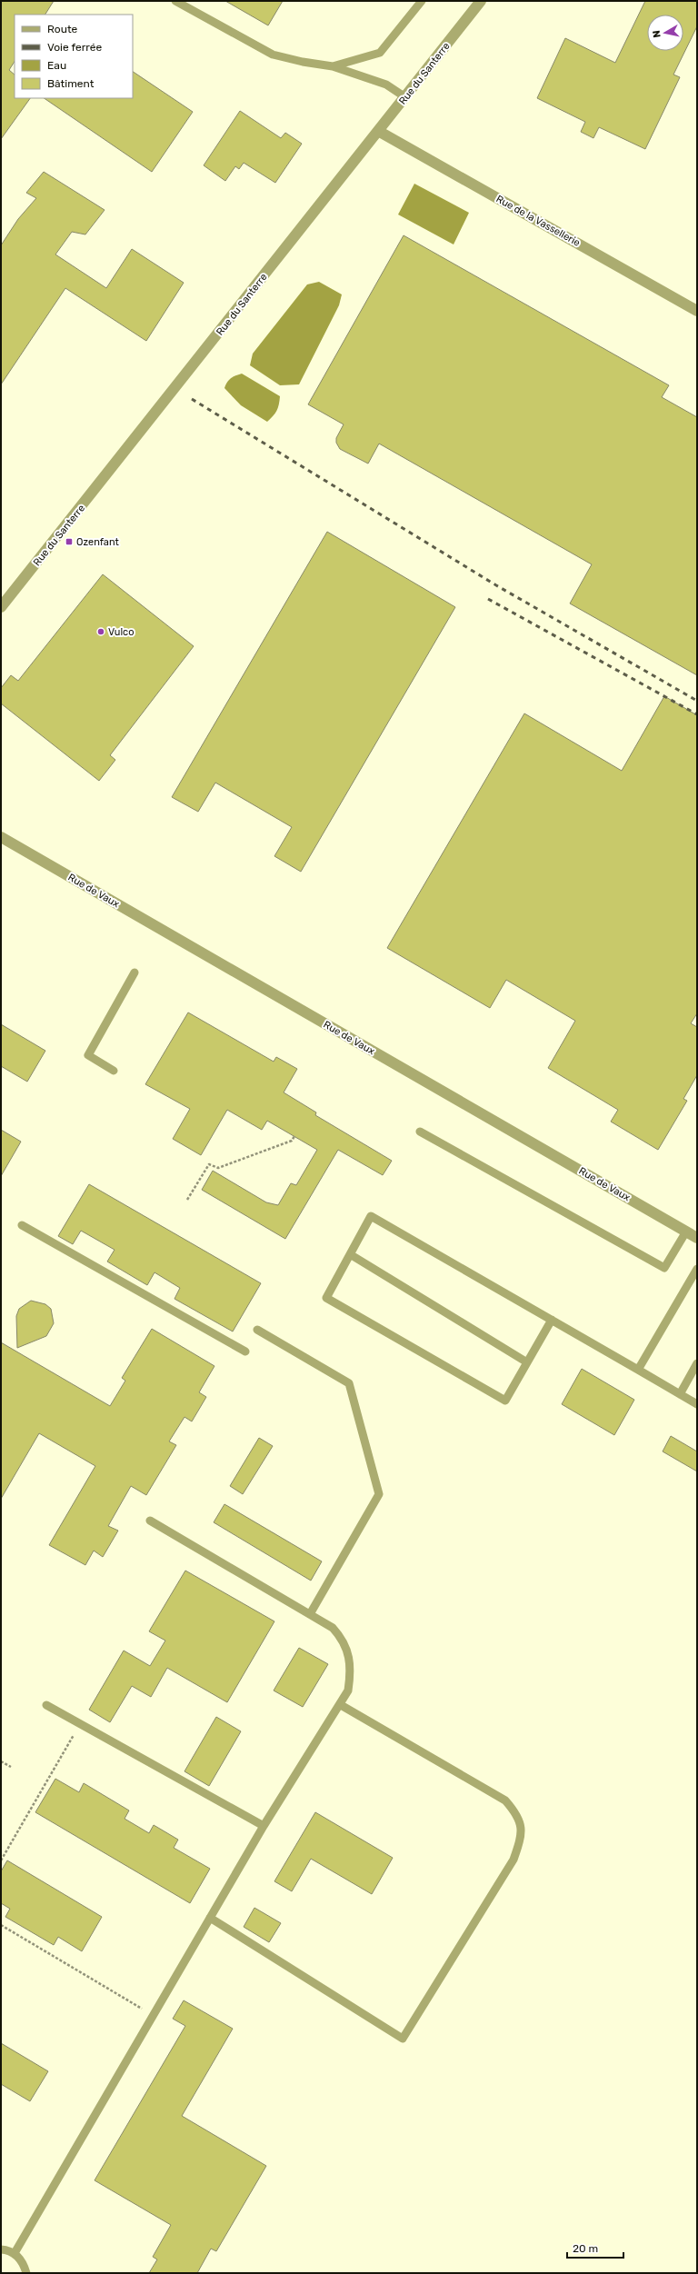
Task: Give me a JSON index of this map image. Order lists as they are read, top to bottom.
{
  "streets": {
    "street": ["Rue du Santerre", "Rue de la Vassellerie", "Rue de Vaux"]
  },
  "crossings": [
    ["Rue du Santerre", "Rue de la Vassellerie"]
  ],
  "places": {
    "transit": ["Ozenfant"],
    "other": ["Vulco"]
  },
  "legend": [
    "Route",
    "Voie ferrée",
    "Eau",
    "Bâtiment"
  ],
  "scale_bar": "20 m",
  "north": "left"
}
